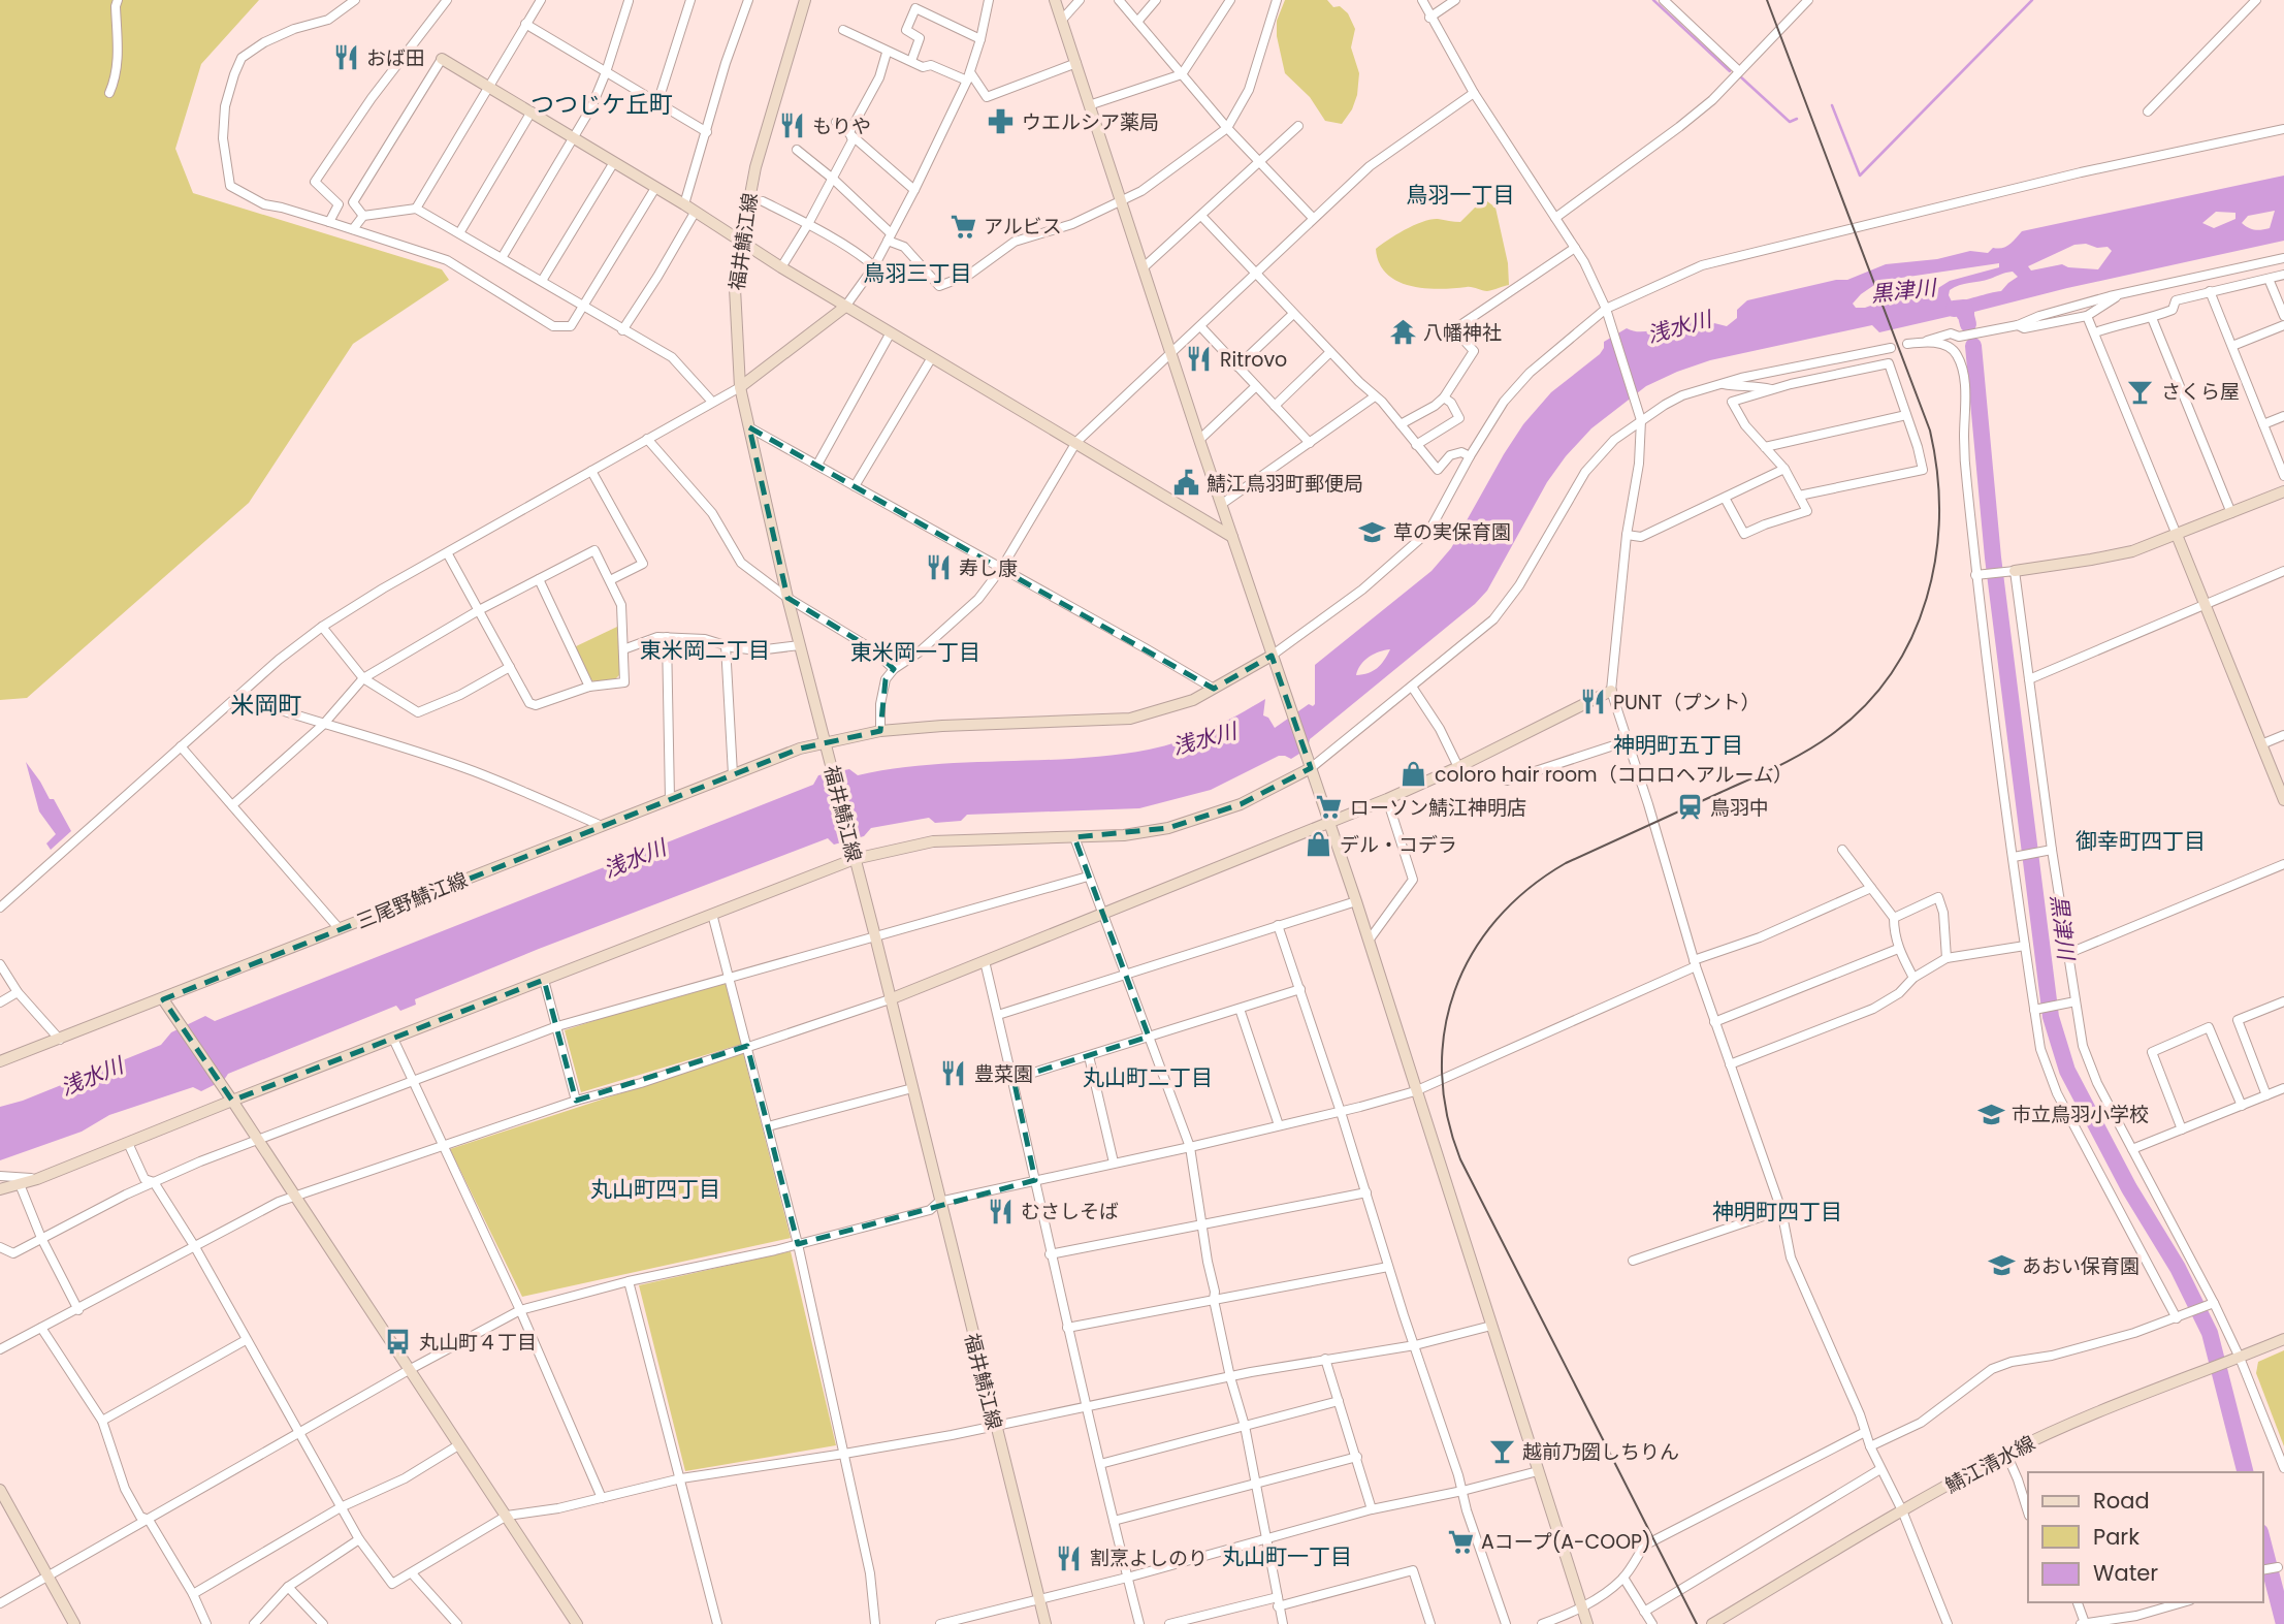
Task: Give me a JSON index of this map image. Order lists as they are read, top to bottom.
{
  "streets": {
    "street": ["福井鯖江線", "三尾野鯖江線", "鯖江清水線"]
  },
  "crossings": [
    ["福井鯖江線", "三尾野鯖江線"]
  ],
  "districts": [
    "つつじケ丘町",
    "鳥羽一丁目",
    "鳥羽三丁目",
    "東米岡二丁目",
    "東米岡一丁目",
    "米岡町",
    "神明町五丁目",
    "御幸町四丁目",
    "丸山町二丁目",
    "丸山町四丁目",
    "神明町四丁目",
    "丸山町一丁目"
  ],
  "water": ["黒津川", "浅水川"],
  "places": {
    "restaurant": [
      "おば田",
      "もりや",
      "Ritrovo",
      "寿し康",
      "PUNT（プント）",
      "豊菜園",
      "むさしそば",
      "割烹よしのり"
    ],
    "pharmacy": ["ウエルシア薬局"],
    "supermarket": ["アルビス", "ローソン鯖江神明店", "Aコープ(A-COOP)"],
    "temple": ["八幡神社"],
    "bar": ["さくら屋", "越前乃圀しちりん"],
    "public building": ["鯖江鳥羽町郵便局"],
    "school or university": ["草の実保育園", "市立鳥羽小学校", "あおい保育園"],
    "shop": ["coloro hair room（コロロヘアルーム）", "デル・コデラ"],
    "station": ["鳥羽中"],
    "bus stop": ["丸山町４丁目"]
  },
  "legend": ["Road", "Park", "Water"]
}
